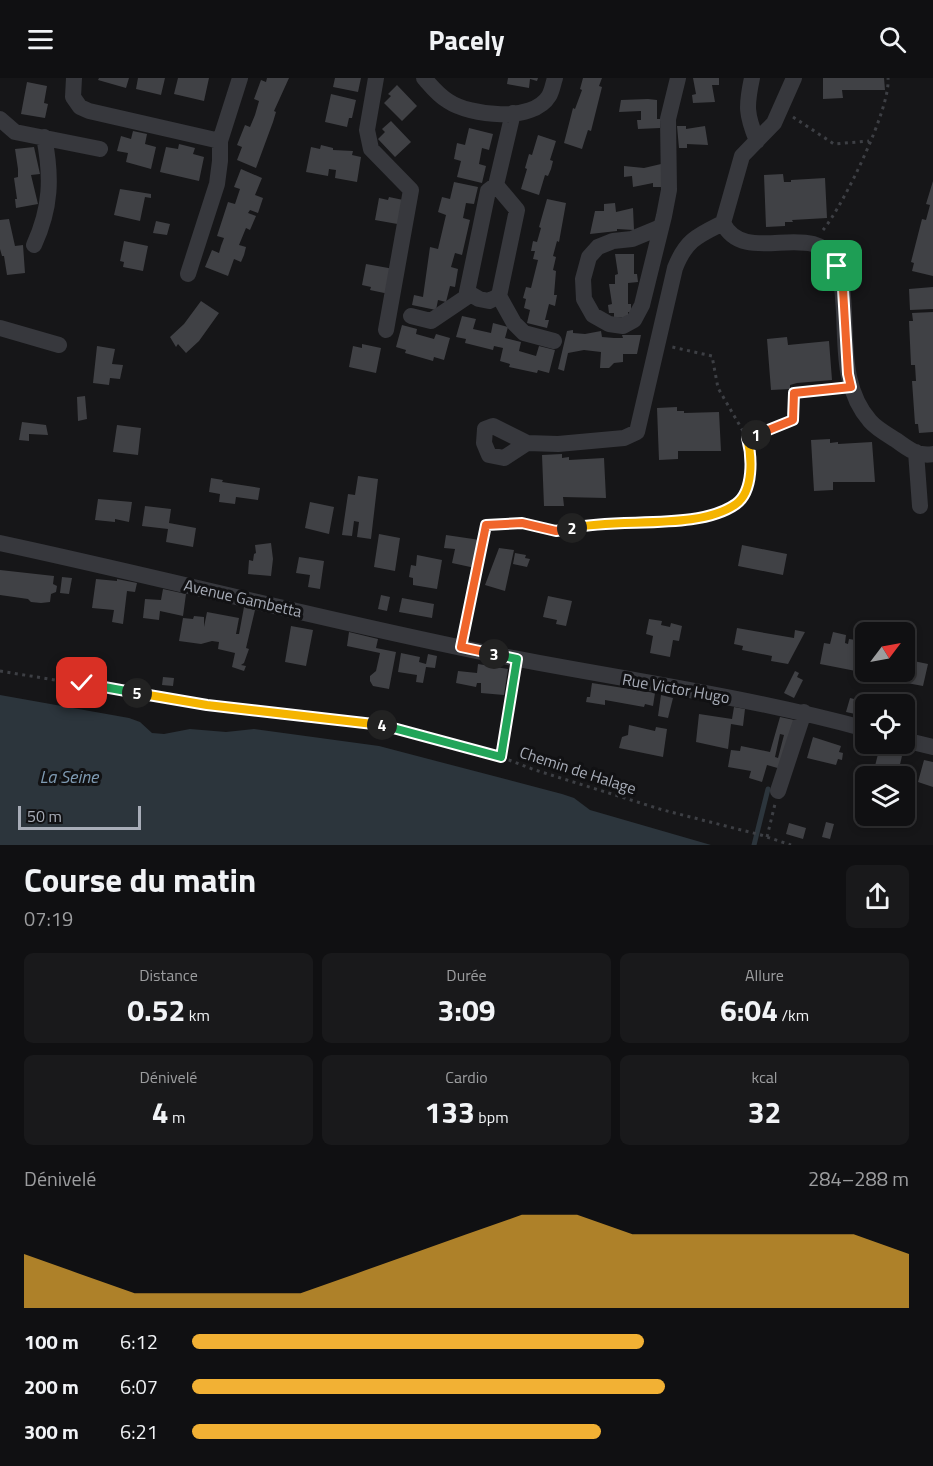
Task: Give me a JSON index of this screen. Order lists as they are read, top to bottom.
{
  "streets": {
    "street": ["Avenue Gambetta", "Rue Victor Hugo"],
    "path": ["Chemin de Halage"]
  },
  "crossings": [
    ["Avenue Gambetta", "Rue Victor Hugo"]
  ],
  "water": ["La Seine"],
  "scale_bar": "50 m",
  "north": "top right",
  "page": {
    "header": "Pacely",
    "pins": [
      "1",
      "2",
      "3",
      "5",
      "4"
    ],
    "scale": "50 m",
    "heading": ["Course du matin", "07:19"],
    "stats": [
      ["Distance", "0.52 km"],
      ["Durée", "3:09"],
      ["Allure", "6:04 /km"],
      ["Dénivelé", "4 m"],
      ["Cardio", "133 bpm"],
      ["kcal", "32"]
    ],
    "chart": ["Dénivelé", "284–288 m"],
    "list": [
      {
        "name": "100 m",
        "note": "6:12"
      },
      {
        "name": "200 m",
        "note": "6:07"
      },
      {
        "name": "300 m",
        "note": "6:21"
      }
    ]
  }
}
